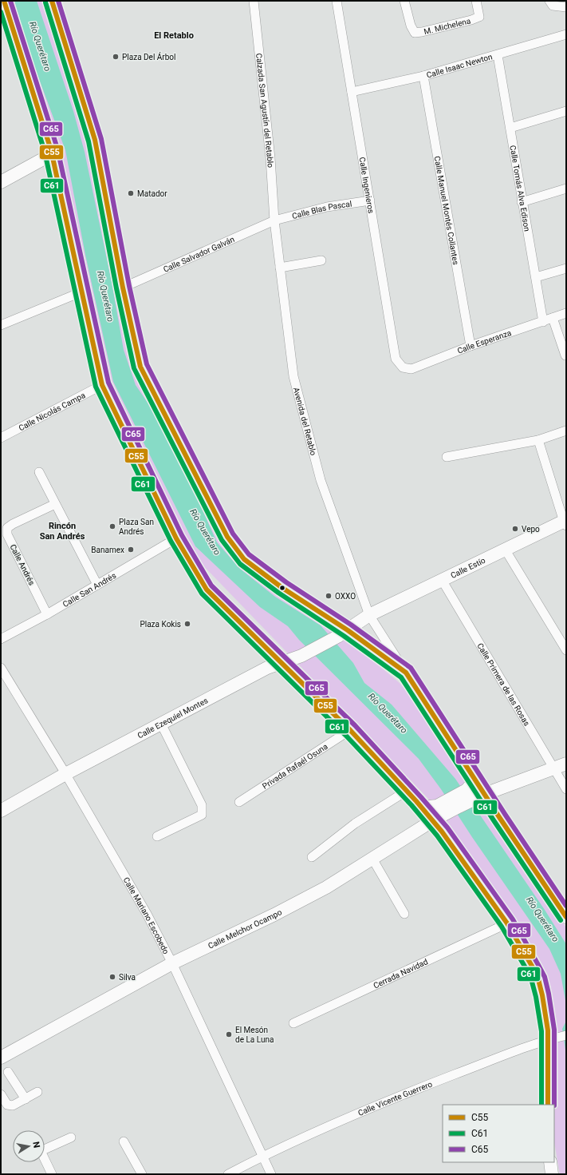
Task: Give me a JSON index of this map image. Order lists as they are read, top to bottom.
{
  "streets": {
    "main road": ["Calle Estío", "Calle Ezequiel Montes", "Calle Melchor Ocampo"],
    "street": [
      "M. Michelena",
      "Calle Isaac Newton",
      "Calzada San Agustín del Retablo",
      "Calle Ingenieros",
      "Calle Tomás Alva Edison",
      "Calle Blas Pascal",
      "Calle Manuel Montés Collantes",
      "Calle Salvador Galván",
      "Calle Esperanza",
      "Calle Nicolás Campa",
      "Avenida del Retablo",
      "Calle Andrés",
      "Calle San Andrés",
      "Calle Primera de las Rosas",
      "Privada Rafaél Osuna",
      "Calle Mariano Escobedo",
      "Cerrada Navidad",
      "Calle Vicente Guerrero"
    ]
  },
  "crossings": [
    ["Calle Isaac Newton", "Calle Ingenieros"],
    ["Calle Isaac Newton", "Calle Tomás Alva Edison"],
    ["Calle Isaac Newton", "Calle Manuel Montés Collantes"],
    ["Calzada San Agustín del Retablo", "Calle Blas Pascal"],
    ["Calzada San Agustín del Retablo", "Calle Salvador Galván"],
    ["Calzada San Agustín del Retablo", "Avenida del Retablo"],
    ["Calle Ingenieros", "Calle Blas Pascal"],
    ["Calle Ingenieros", "Calle Esperanza"],
    ["Calle Tomás Alva Edison", "Calle Esperanza"],
    ["Calle Blas Pascal", "Calle Salvador Galván"],
    ["Calle Blas Pascal", "Avenida del Retablo"],
    ["Calle Manuel Montés Collantes", "Calle Esperanza"],
    ["Calle Salvador Galván", "Avenida del Retablo"],
    ["Avenida del Retablo", "Calle Estío"],
    ["Calle Andrés", "Calle San Andrés"],
    ["Calle Estío", "Calle Primera de las Rosas"],
    ["Calle Primera de las Rosas", "Calle Melchor Ocampo"],
    ["Calle Ezequiel Montes", "Calle Mariano Escobedo"],
    ["Calle Mariano Escobedo", "Calle Melchor Ocampo"],
    ["Calle Mariano Escobedo", "Calle Vicente Guerrero"]
  ],
  "districts": ["El Retablo", "Rincón San Andrés"],
  "water": ["Río Querétaro"],
  "places": [
    "Plaza Del Árbol",
    "Matador",
    "Plaza San Andrés",
    "Vepo",
    "Banamex",
    "OXXO",
    "Plaza Kokis",
    "Silva",
    "El Mesón de La Luna"
  ],
  "lines": ["transit line C55", "transit line C65", "transit line C61"],
  "legend": ["C55", "C61", "C65"],
  "north": "right"
}
